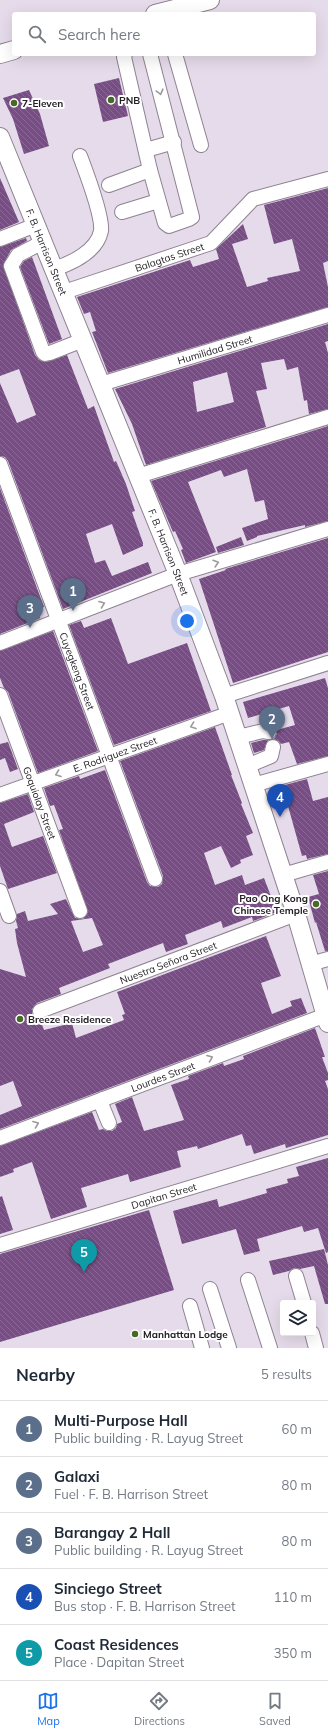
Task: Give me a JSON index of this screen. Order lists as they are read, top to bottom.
{
  "streets": {
    "main road": ["F. B. Harrison Street"],
    "street": [
      "Balagtas Street",
      "Humilidad Street",
      "Cuyegkeng Street",
      "E. Rodriguez Street",
      "Goquiolay Street",
      "Nuestra Señora Street",
      "Lourdes Street",
      "Dapitan Street"
    ]
  },
  "crossings": [
    ["F. B. Harrison Street", "Balagtas Street"],
    ["F. B. Harrison Street", "Humilidad Street"],
    ["F. B. Harrison Street", "E. Rodriguez Street"],
    ["F. B. Harrison Street", "Nuestra Señora Street"],
    ["F. B. Harrison Street", "Lourdes Street"],
    ["Cuyegkeng Street", "E. Rodriguez Street"],
    ["E. Rodriguez Street", "Goquiolay Street"]
  ],
  "one_way": ["E. Rodriguez Street", "Lourdes Street"],
  "places": [
    "PNB",
    "7-Eleven",
    "Pao Ong Kong Chinese Temple",
    "Breeze Residence",
    "Manhattan Lodge"
  ],
  "page": {
    "search": "Search here",
    "pins": [
      "1",
      "3",
      "2",
      "4",
      "5"
    ],
    "heading": ["Nearby", "5 results"],
    "list": [
      {
        "mark": "1",
        "name": "Multi-Purpose Hall",
        "note": "Public building · R. Layug Street",
        "value": "60 m"
      },
      {
        "mark": "2",
        "name": "Galaxi",
        "note": "Fuel · F. B. Harrison Street",
        "value": "80 m"
      },
      {
        "mark": "3",
        "name": "Barangay 2 Hall",
        "note": "Public building · R. Layug Street",
        "value": "80 m"
      },
      {
        "mark": "4",
        "name": "Sinciego Street",
        "note": "Bus stop · F. B. Harrison Street",
        "value": "110 m"
      },
      {
        "mark": "5",
        "name": "Coast Residences",
        "note": "Place · Dapitan Street",
        "value": "350 m"
      }
    ],
    "nav": ["Map", "Directions", "Saved"]
  }
}
